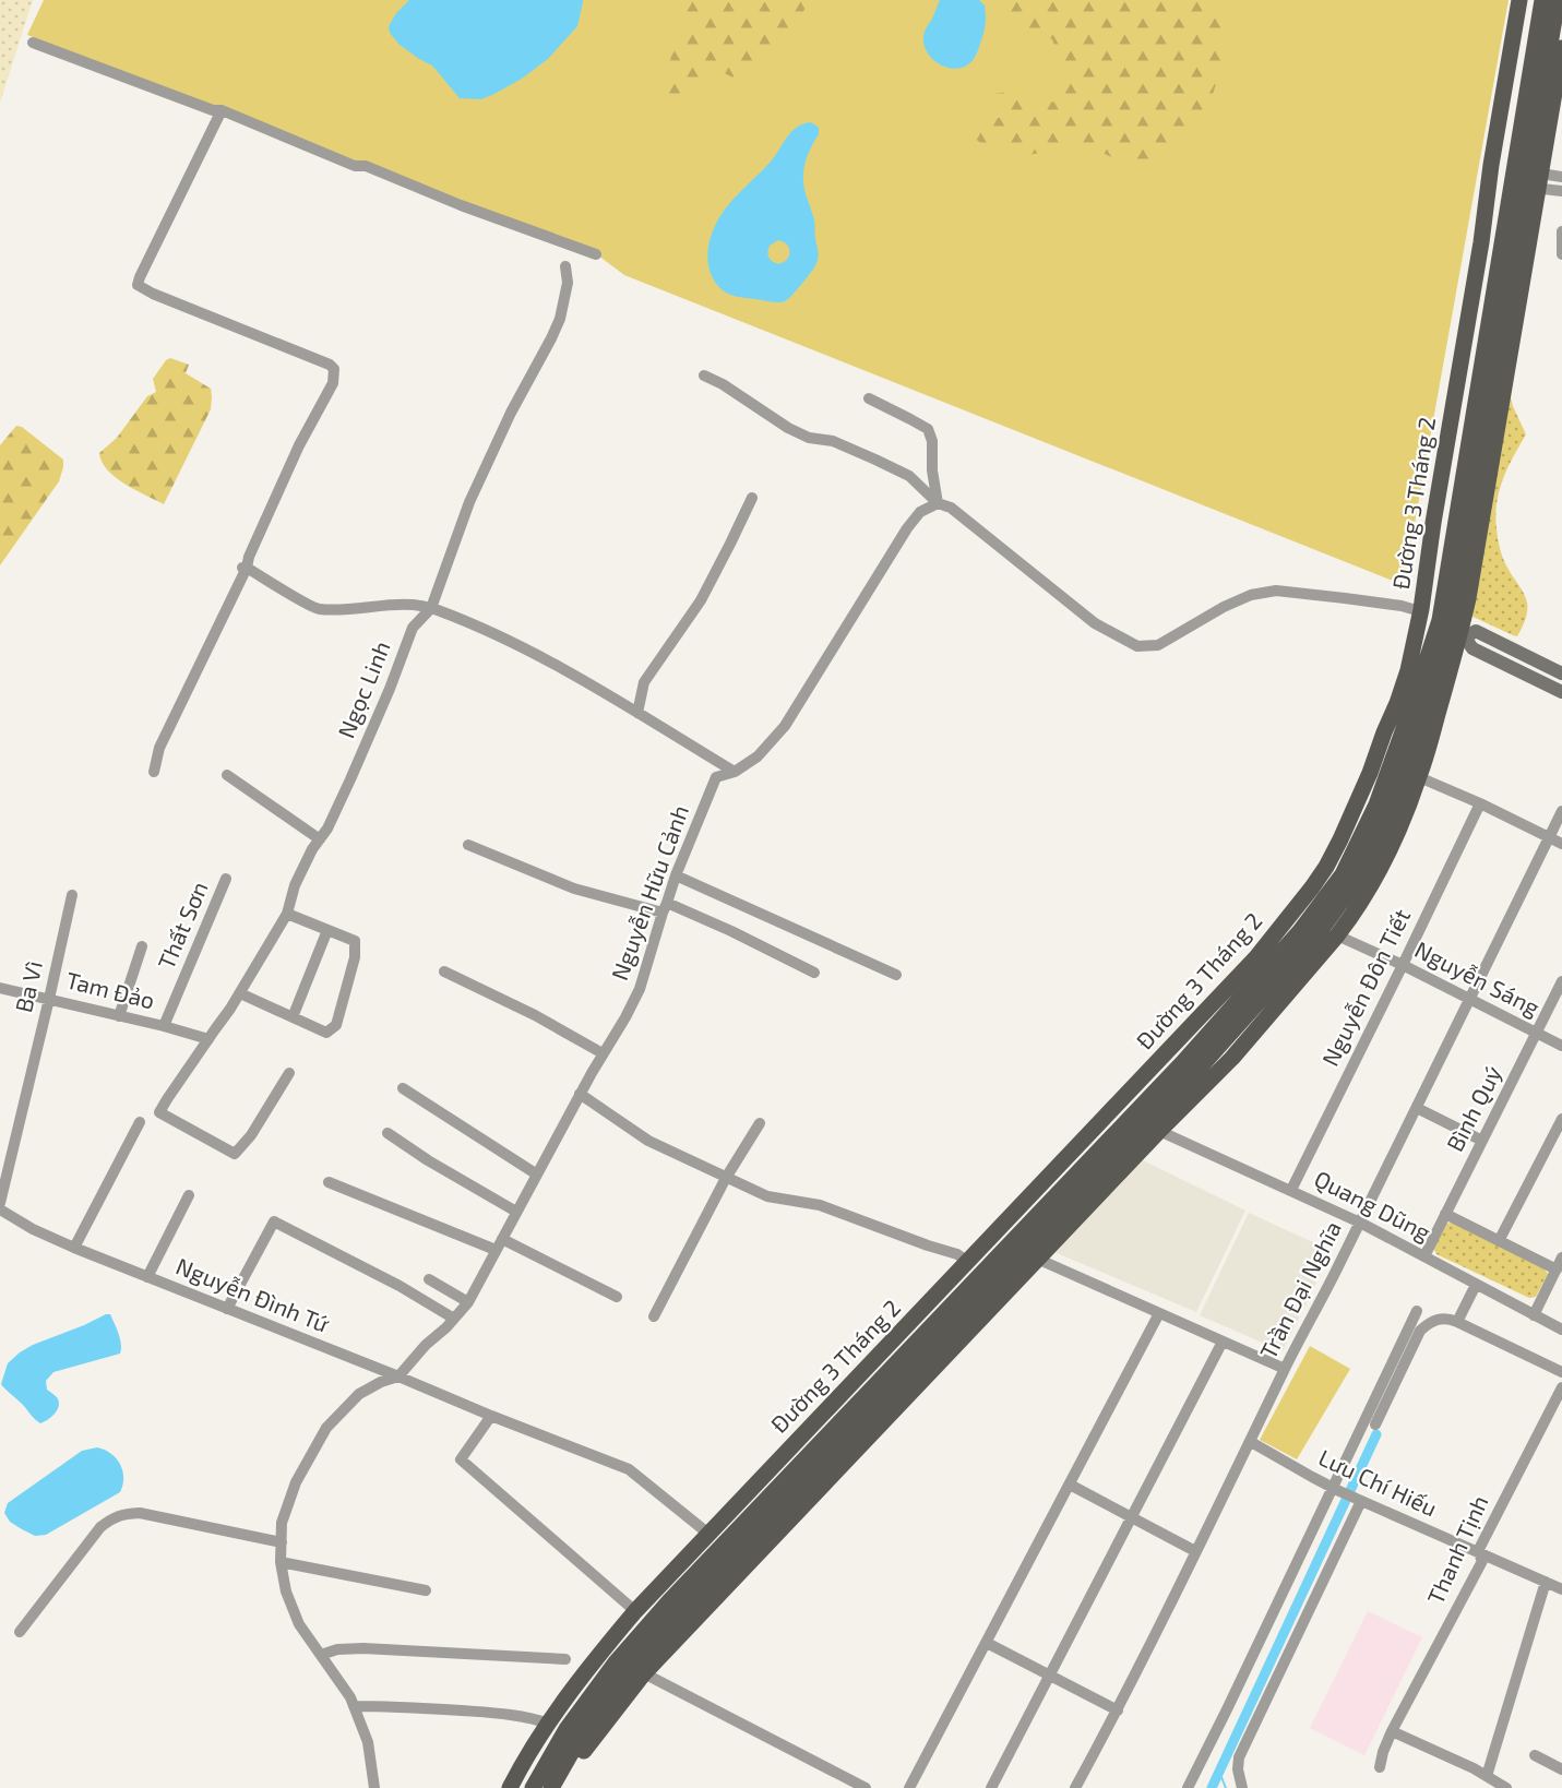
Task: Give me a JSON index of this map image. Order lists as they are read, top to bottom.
{
  "streets": {
    "main road": ["Đường 3 Tháng 2"],
    "street": [
      "Ngọc Linh",
      "Nguyễn Hữu Cảnh",
      "Thất Sơn",
      "Nguyễn Sáng",
      "Ba Vì",
      "Nguyễn Đôn Tiết",
      "Tam Đảo",
      "Bình Quý",
      "Quang Dũng",
      "Trần Đại Nghĩa",
      "Nguyễn Đình Tứ",
      "Lưu Chí Hiếu",
      "Thanh Tịnh"
    ]
  },
  "crossings": [
    ["Đường 3 Tháng 2", "Nguyễn Sáng"],
    ["Đường 3 Tháng 2", "Quang Dũng"],
    ["Đường 3 Tháng 2", "Nguyễn Đình Tứ"],
    ["Ngọc Linh", "Tam Đảo"],
    ["Nguyễn Hữu Cảnh", "Nguyễn Đình Tứ"],
    ["Thất Sơn", "Tam Đảo"],
    ["Nguyễn Sáng", "Nguyễn Đôn Tiết"],
    ["Nguyễn Sáng", "Bình Quý"],
    ["Nguyễn Sáng", "Trần Đại Nghĩa"],
    ["Ba Vì", "Tam Đảo"],
    ["Nguyễn Đôn Tiết", "Quang Dũng"],
    ["Bình Quý", "Quang Dũng"],
    ["Quang Dũng", "Trần Đại Nghĩa"],
    ["Trần Đại Nghĩa", "Lưu Chí Hiếu"],
    ["Lưu Chí Hiếu", "Thanh Tịnh"]
  ]
}
